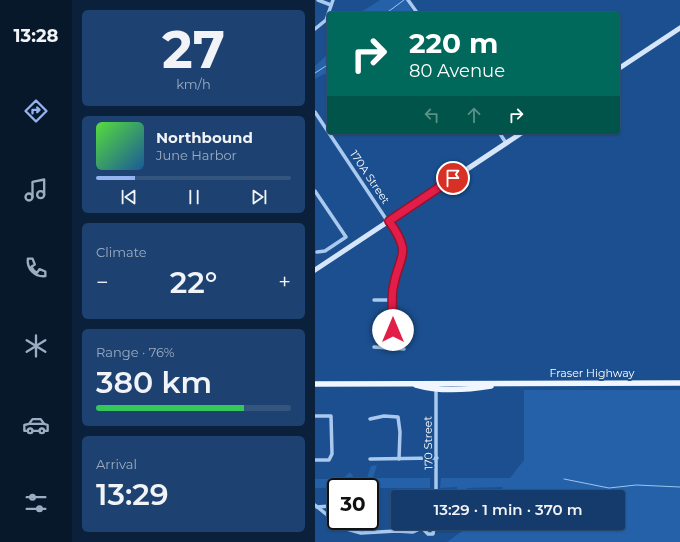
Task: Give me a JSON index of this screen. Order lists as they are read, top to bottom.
{
  "streets": {
    "main road": ["Fraser Highway"],
    "street": ["170A Street", "170 Street"]
  },
  "crossings": [
    ["Fraser Highway", "170 Street"]
  ],
  "page": {
    "tabs": "13:28",
    "tile": [
      ["27", "km/h"],
      "Climate",
      ["Range · 76%", "380 km"],
      ["Arrival", "13:29"]
    ],
    "turn": ["220 m", "80 Avenue"],
    "song": ["Northbound", "June Harbor"],
    "heat": ["−", "22°", "+"],
    "limit": "30",
    "trip": "13:29 · 1 min · 370 m"
  }
}
